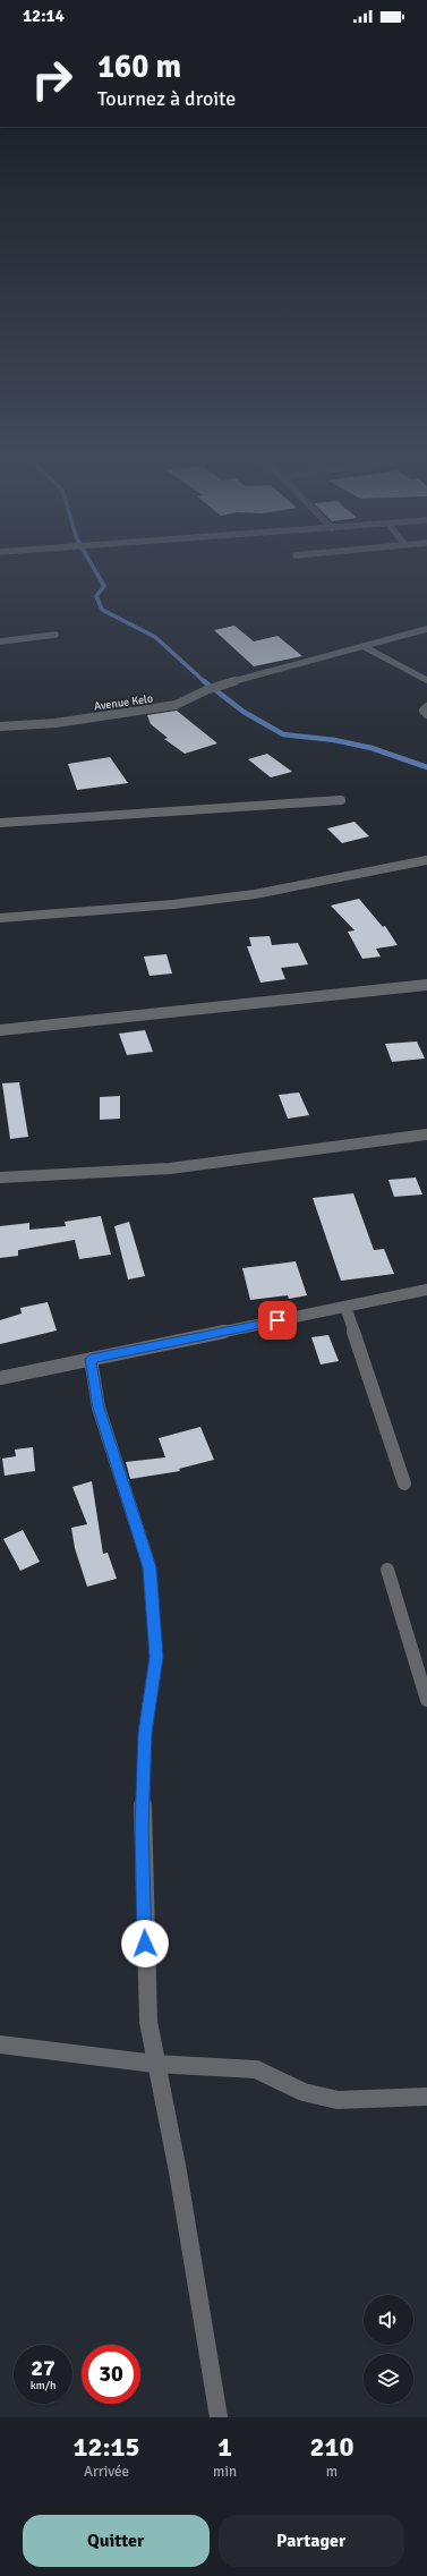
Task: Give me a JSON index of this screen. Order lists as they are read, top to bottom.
{
  "streets": {
    "street": ["Avenue Kelo"]
  },
  "page": {
    "status": "12:14",
    "turn": ["160 m", "Tournez à droite"],
    "speed": "27 km/h",
    "limit": "30",
    "eta": [
      "12:15",
      "Arrivée",
      "1",
      "min",
      "210",
      "m"
    ],
    "buttons": ["Quitter", "Partager"]
  }
}
